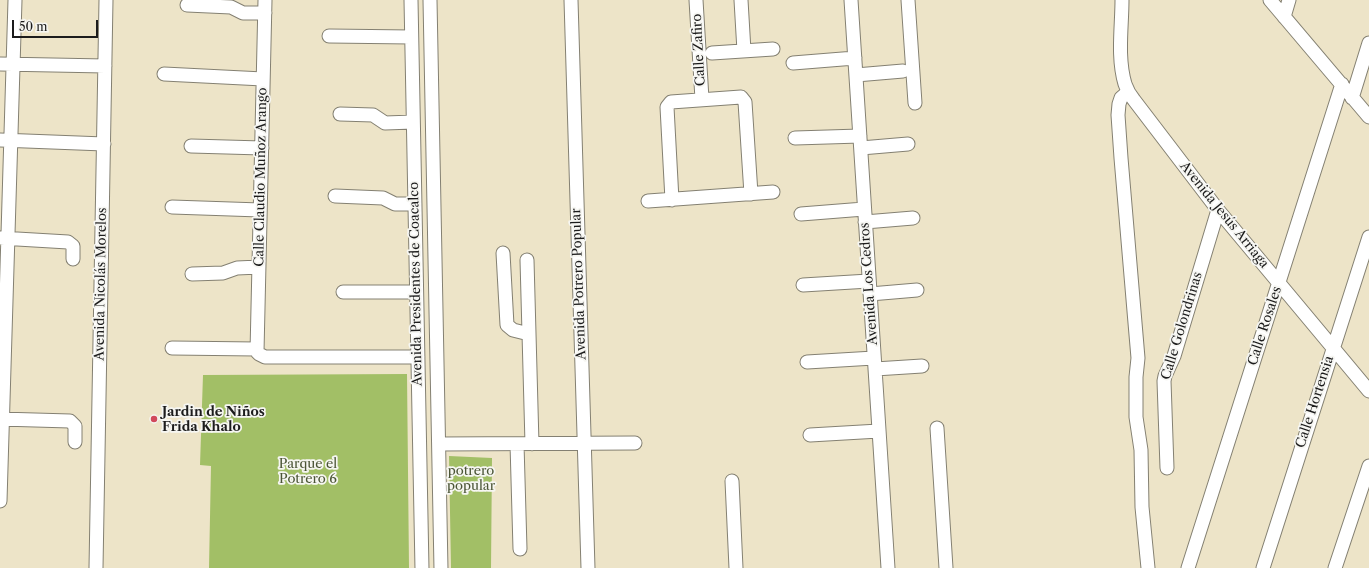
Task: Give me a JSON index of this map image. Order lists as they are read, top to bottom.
{
  "streets": {
    "street": [
      "Calle Zafiro",
      "Calle Claudio Muñoz Arango",
      "Avenida Jesús Arriaga",
      "Avenida Nicolás Morelos",
      "Avenida Presidentes de Coacalco",
      "Avenida Potrero Popular",
      "Avenida Los Cedros",
      "Calle Golondrinas",
      "Calle Rosales",
      "Calle Hortensia"
    ]
  },
  "crossings": [
    ["Avenida Jesús Arriaga", "Calle Golondrinas"],
    ["Avenida Jesús Arriaga", "Calle Rosales"],
    ["Avenida Jesús Arriaga", "Calle Hortensia"]
  ],
  "parks": ["Parque el Potrero 6", "potrero popular"],
  "places": ["Jardin de Niños Frida Khalo"],
  "scale_bar": "50 m"
}
